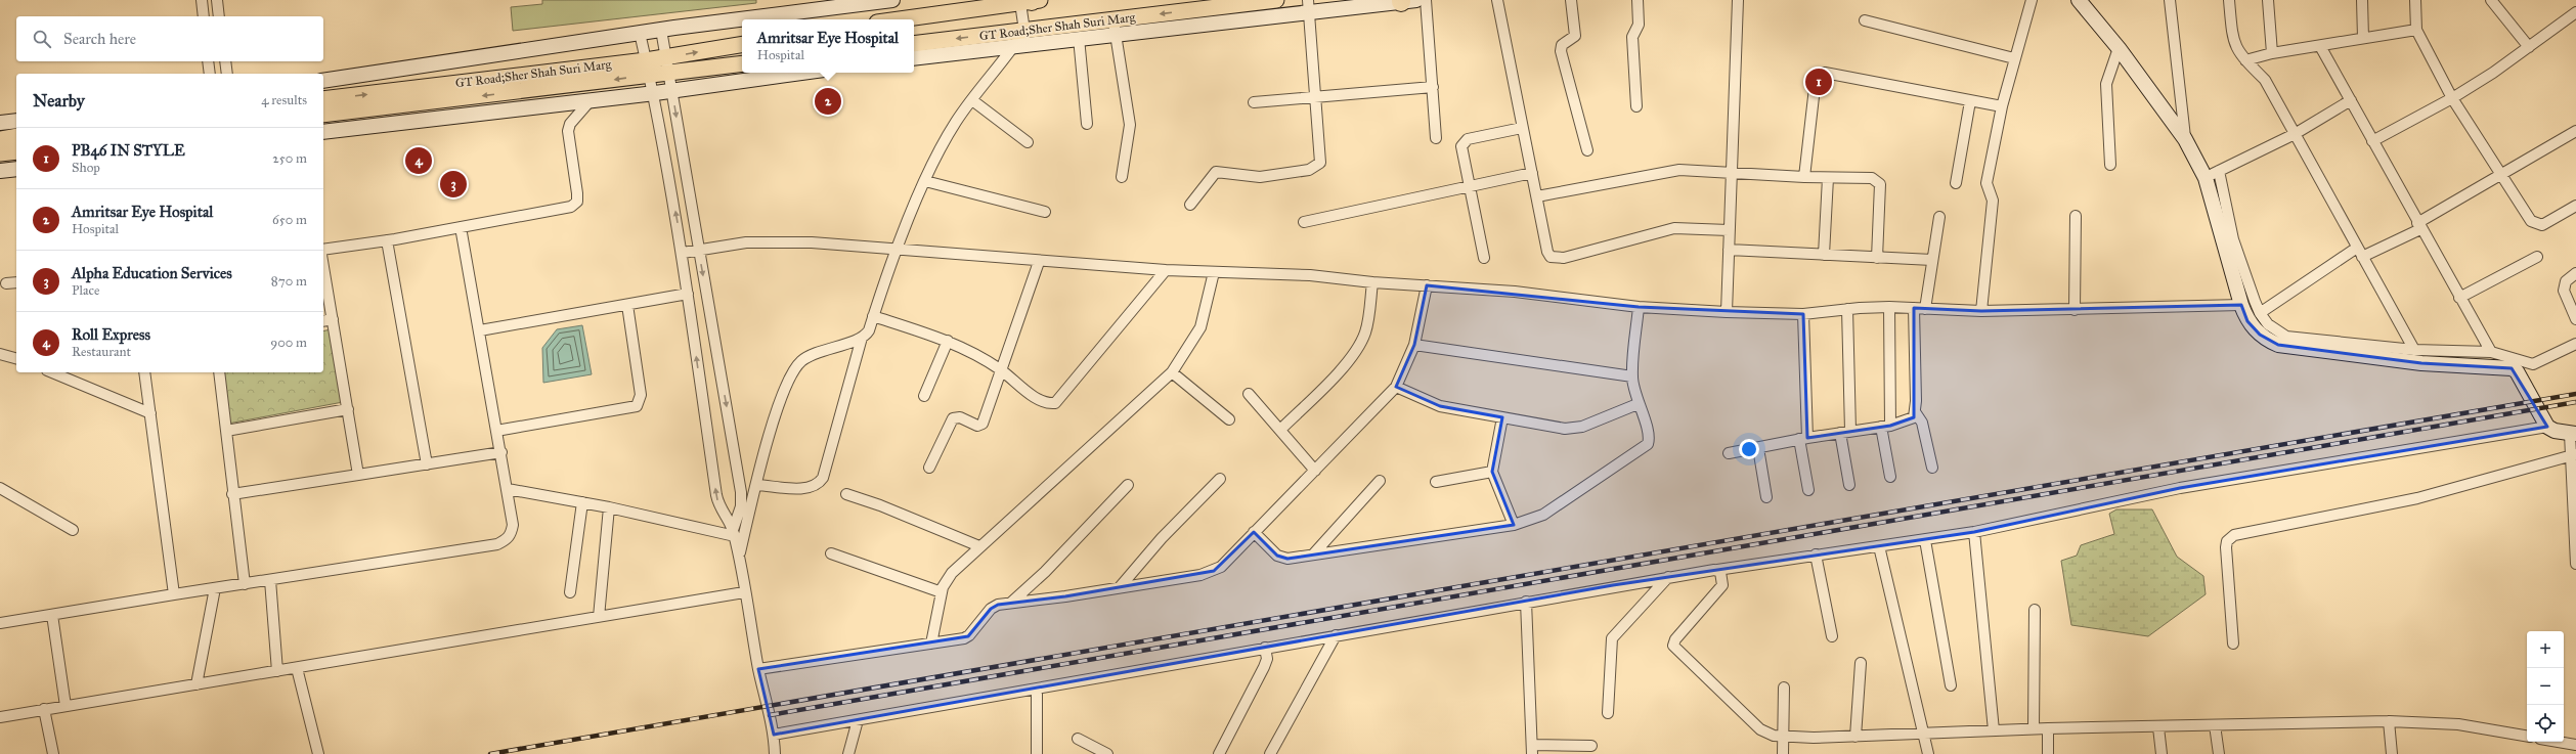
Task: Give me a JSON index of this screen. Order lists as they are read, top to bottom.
{
  "streets": {
    "main road": ["GT Road;Sher Shah Suri Marg"]
  },
  "page": {
    "search": "Search here",
    "popup": ["Amritsar Eye Hospital", "Hospital"],
    "pins": [
      "1",
      "2",
      "4",
      "3"
    ],
    "heading": ["Nearby", "4 results"],
    "list": [
      {
        "mark": "1",
        "name": "PB46 IN STYLE",
        "note": "Shop",
        "value": "250 m"
      },
      {
        "mark": "2",
        "name": "Amritsar Eye Hospital",
        "note": "Hospital",
        "value": "650 m"
      },
      {
        "mark": "3",
        "name": "Alpha Education Services",
        "note": "Place",
        "value": "870 m"
      },
      {
        "mark": "4",
        "name": "Roll Express",
        "note": "Restaurant",
        "value": "900 m"
      }
    ],
    "map_buttons": ["+", "−"]
  }
}
